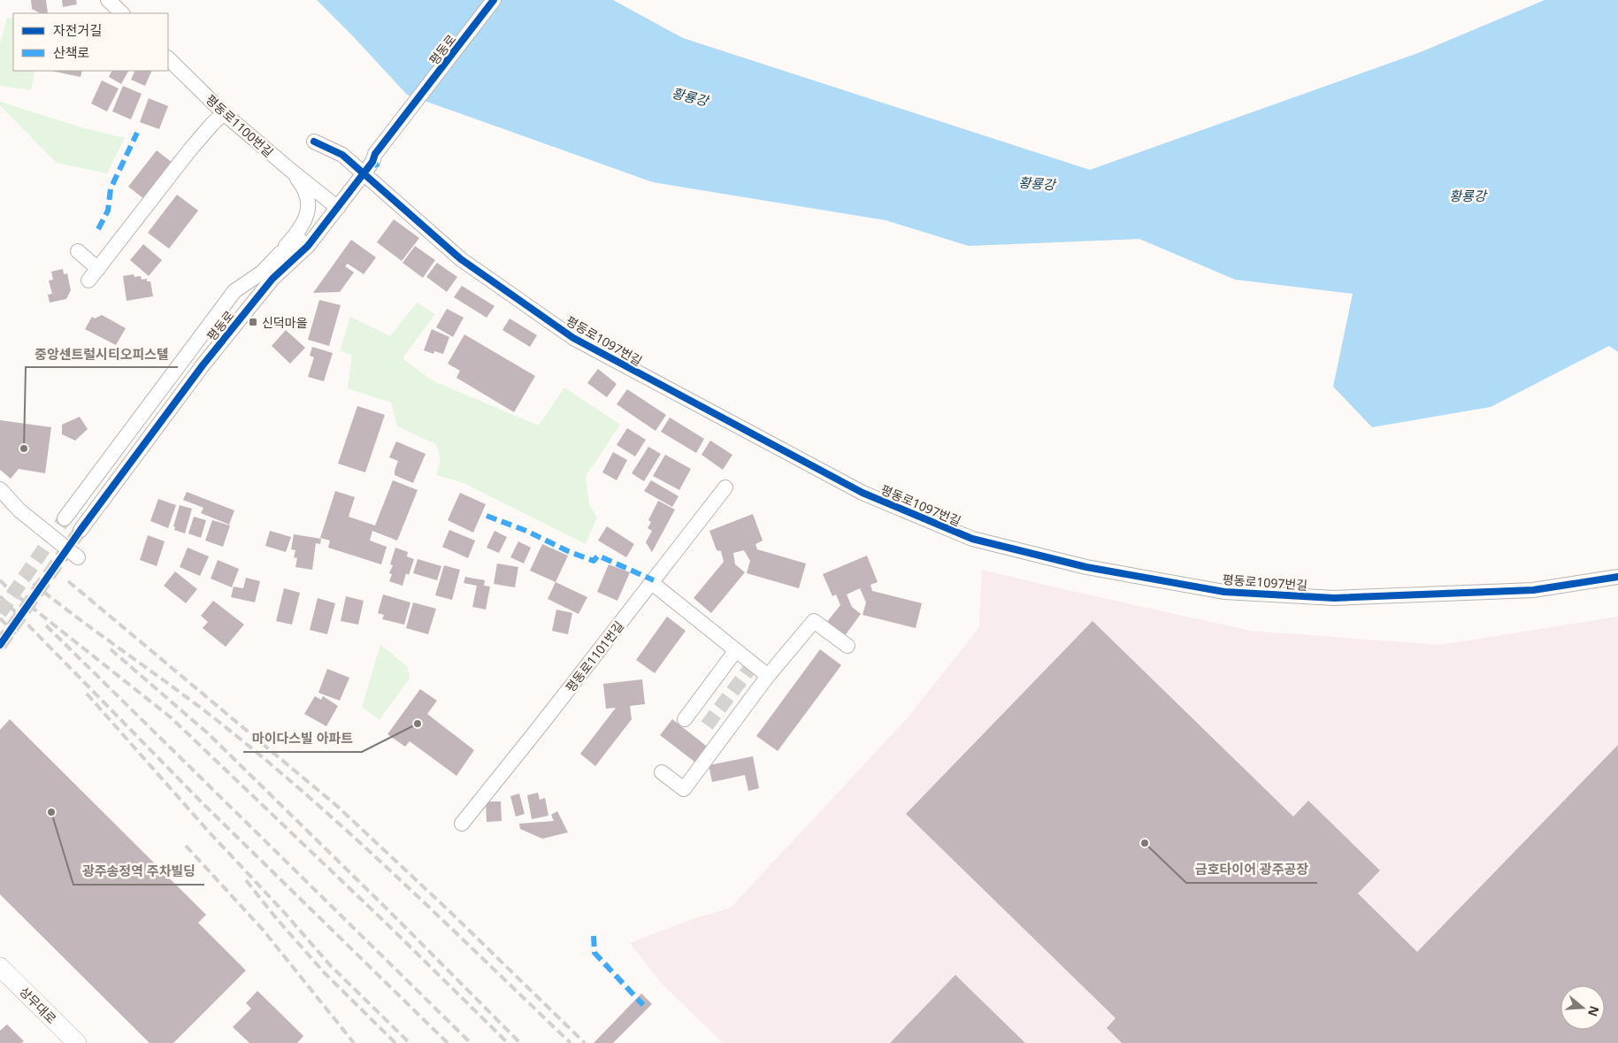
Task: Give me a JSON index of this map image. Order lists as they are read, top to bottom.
{
  "streets": {
    "main road": ["상무대로"],
    "street": [
      "평동로",
      "평동로1100번길",
      "평동로1097번길",
      "평동로1101번길"
    ]
  },
  "crossings": [
    ["평동로", "평동로1100번길"],
    ["평동로", "평동로1097번길"]
  ],
  "water": ["황룡강"],
  "places": {
    "transit": ["신덕마을"],
    "other": [
      "중앙센트럴시티오피스텔",
      "마이다스빌 아파트",
      "광주송정역 주차빌딩",
      "금호타이어 광주공장"
    ]
  },
  "legend": ["자전거길", "산책로"],
  "north": "right"
}
